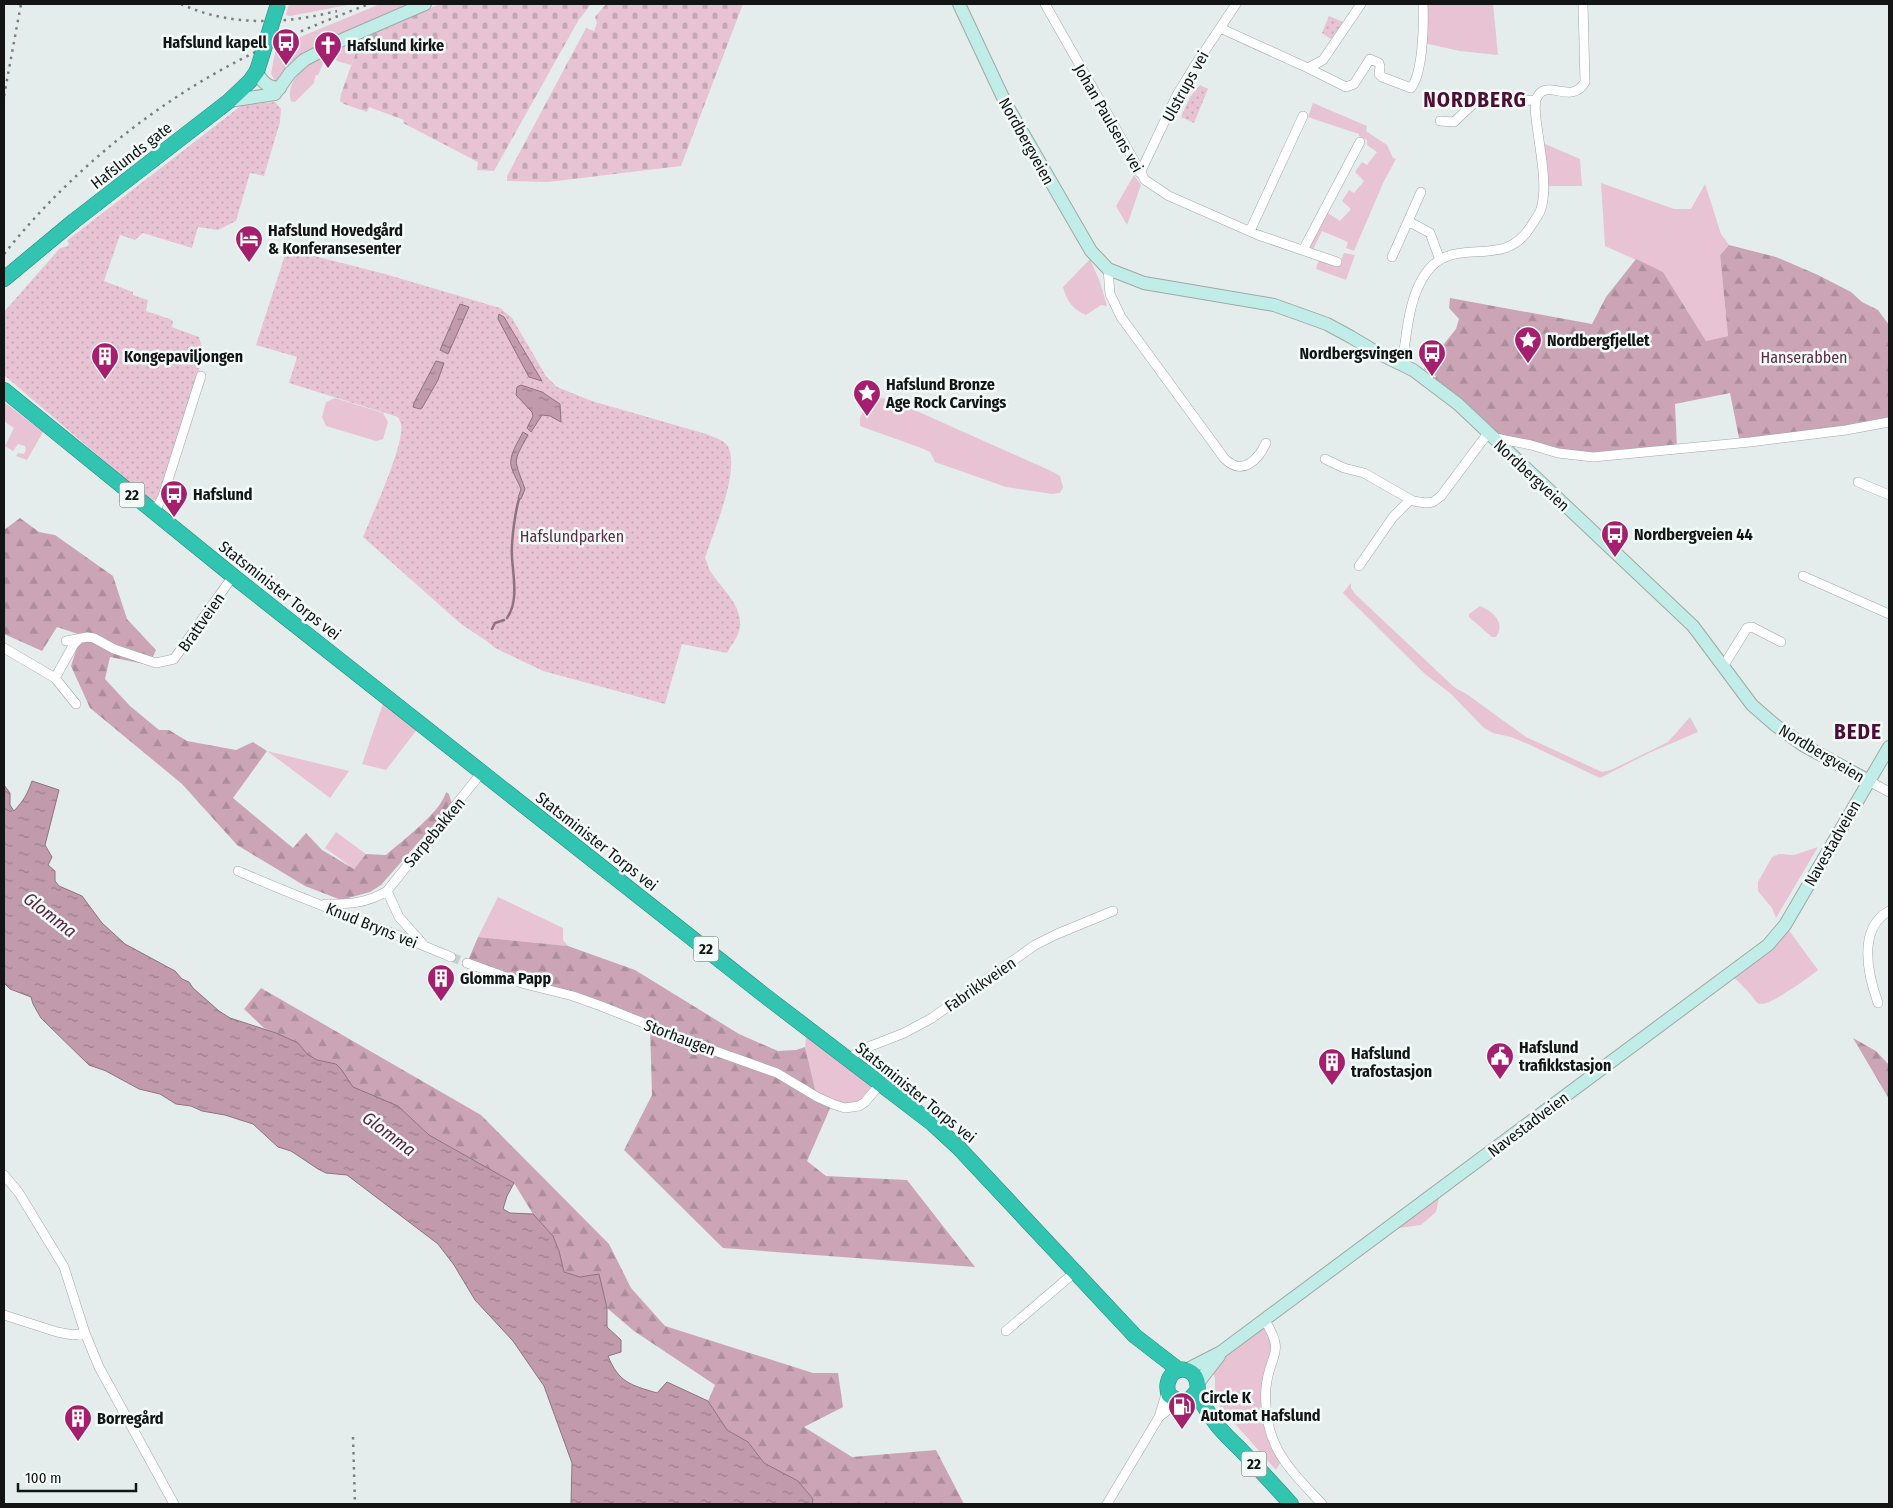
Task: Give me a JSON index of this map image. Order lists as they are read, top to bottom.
{
  "streets": {
    "highway": ["Hafslunds gate", "22", "Statsminister Torps vei"],
    "street": [
      "Ulstrups vei",
      "Johan Paulsens vei",
      "Nordbergveien",
      "Brattveien",
      "Sarpebakken",
      "Navestadveien",
      "Knud Bryns vei",
      "Fabrikkveien",
      "Storhaugen"
    ]
  },
  "crossings": [
    ["Ulstrups vei", "Johan Paulsens vei"],
    ["Nordbergveien", "Navestadveien"],
    ["22", "Statsminister Torps vei"],
    ["22", "Navestadveien"],
    ["Statsminister Torps vei", "Brattveien"],
    ["Statsminister Torps vei", "Sarpebakken"],
    ["Statsminister Torps vei", "Navestadveien"],
    ["Statsminister Torps vei", "Fabrikkveien"],
    ["Statsminister Torps vei", "Storhaugen"],
    ["Sarpebakken", "Knud Bryns vei"]
  ],
  "districts": ["NORDBERG", "BEDE"],
  "water": ["Glomma"],
  "parks": ["Hanserabben", "Hafslundparken"],
  "places": {
    "bus stop": [
      "Hafslund kapell",
      "Nordbergsvingen",
      "Hafslund",
      "Nordbergveien 44"
    ],
    "church": ["Hafslund kirke"],
    "hotel": ["Hafslund Hovedgård & Konferansesenter"],
    "place": ["Nordbergfjellet", "Hafslund Bronze Age Rock Carvings"],
    "building": [
      "Kongepaviljongen",
      "Glomma Papp",
      "Hafslund trafostasjon",
      "Borregård"
    ],
    "public building": ["Hafslund trafikkstasjon"],
    "fuel station": ["Circle K Automat Hafslund"]
  },
  "scale_bar": "100 m"
}
